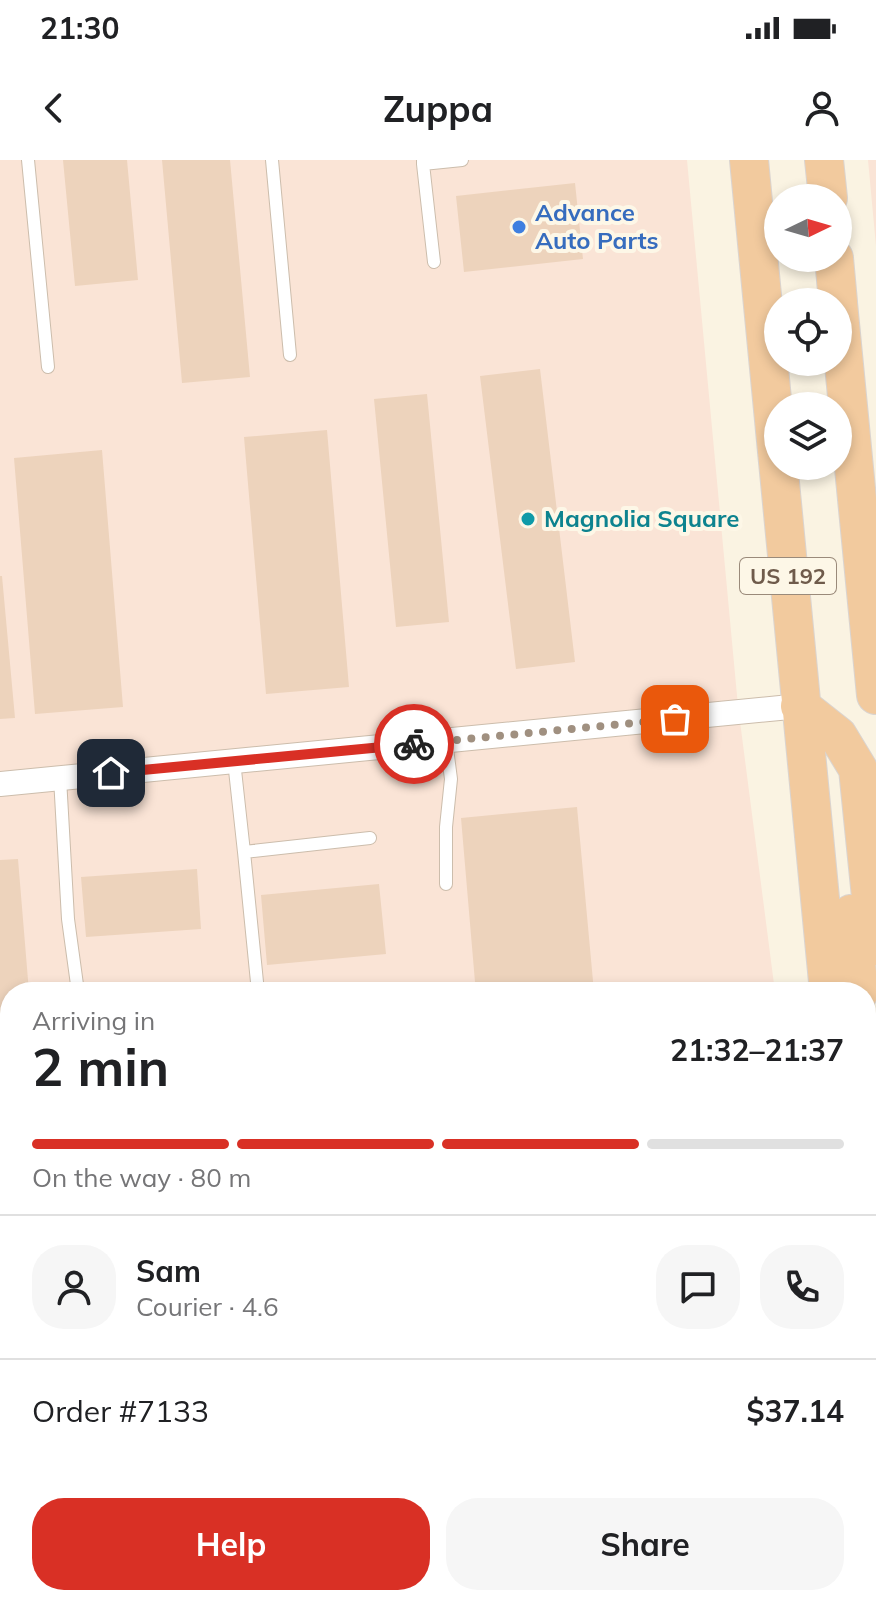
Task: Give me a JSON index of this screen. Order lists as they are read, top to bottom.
{
  "streets": {
    "highway": ["US 192"]
  },
  "places": ["Advance Auto Parts", "Magnolia Square"],
  "north": "right",
  "page": {
    "status": "21:30",
    "header": "Zuppa",
    "heading": ["2 min", "Arriving in", "21:32–21:37"],
    "panel": [
      "Sam",
      "Courier · 4.6",
      "Order #7133",
      "$37.14"
    ],
    "bar": "On the way · 80 m",
    "buttons": ["Help", "Share"]
  }
}
